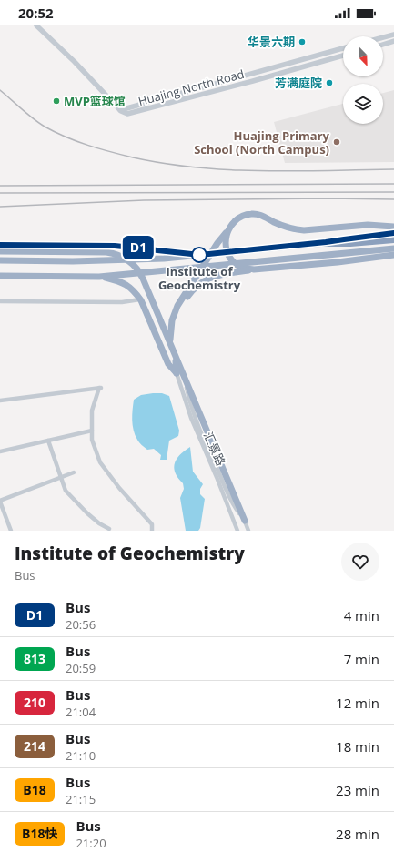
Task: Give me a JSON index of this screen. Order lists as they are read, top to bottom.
{
  "streets": {
    "street": ["Huajing North Road", "汇景路"]
  },
  "places": [
    "华景六期",
    "芳满庭院",
    "MVP篮球馆",
    "Huajing Primary School (North Campus)",
    "Institute of Geochemistry"
  ],
  "lines": ["bus line D1"],
  "north": "bottom right",
  "page": {
    "status": "20:52",
    "on_map": "D1",
    "heading": ["Institute of Geochemistry", "Bus"],
    "list": [
      {
        "mark": "D1",
        "name": "Bus",
        "note": "20:56",
        "value": "4 min"
      },
      {
        "mark": "813",
        "name": "Bus",
        "note": "20:59",
        "value": "7 min"
      },
      {
        "mark": "210",
        "name": "Bus",
        "note": "21:04",
        "value": "12 min"
      },
      {
        "mark": "214",
        "name": "Bus",
        "note": "21:10",
        "value": "18 min"
      },
      {
        "mark": "B18",
        "name": "Bus",
        "note": "21:15",
        "value": "23 min"
      },
      {
        "mark": "B18快",
        "name": "Bus",
        "note": "21:20",
        "value": "28 min"
      }
    ]
  }
}
